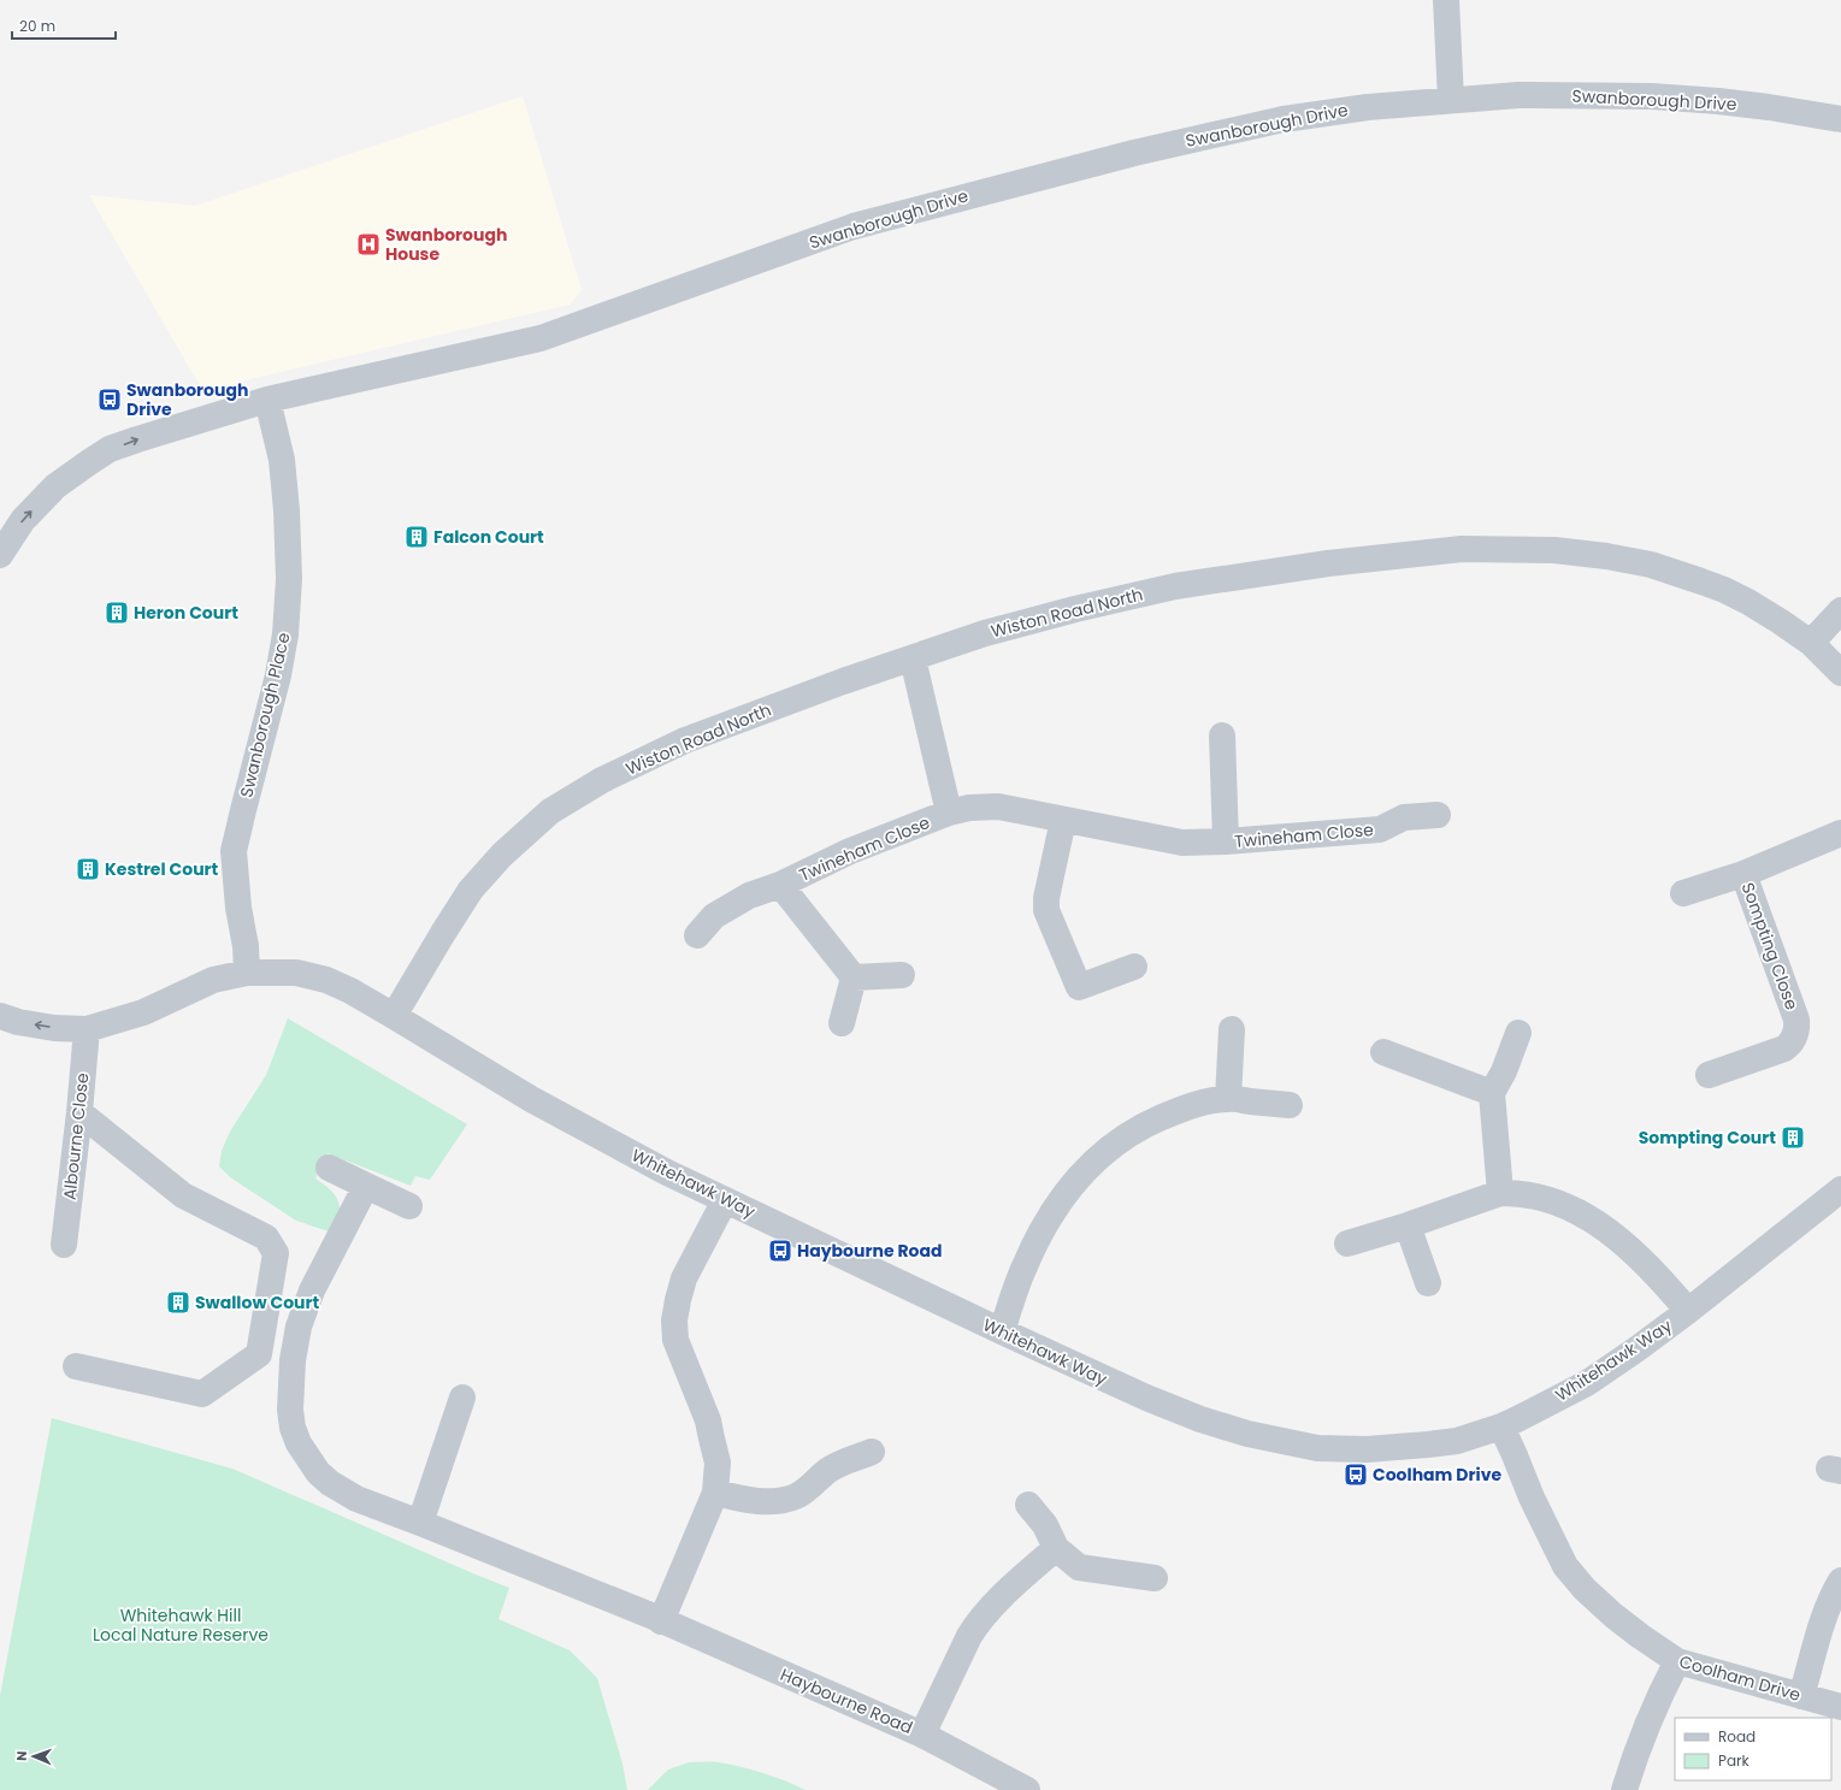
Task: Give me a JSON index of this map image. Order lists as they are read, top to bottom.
{
  "streets": {
    "street": [
      "Swanborough Drive",
      "Wiston Road North",
      "Swanborough Place",
      "Twineham Close",
      "Sompting Close",
      "Albourne Close",
      "Whitehawk Way",
      "Coolham Drive",
      "Haybourne Road"
    ]
  },
  "crossings": [
    ["Swanborough Drive", "Swanborough Place"],
    ["Wiston Road North", "Twineham Close"],
    ["Wiston Road North", "Whitehawk Way"],
    ["Swanborough Place", "Whitehawk Way"],
    ["Whitehawk Way", "Coolham Drive"]
  ],
  "parks": ["Whitehawk Hill Local Nature Reserve"],
  "places": {
    "hospital": ["Swanborough House"],
    "bus stop": ["Swanborough Drive", "Haybourne Road", "Coolham Drive"],
    "building": [
      "Falcon Court",
      "Heron Court",
      "Kestrel Court",
      "Sompting Court",
      "Swallow Court"
    ]
  },
  "legend": ["Road", "Park"],
  "scale_bar": "20 m",
  "north": "left"
}
